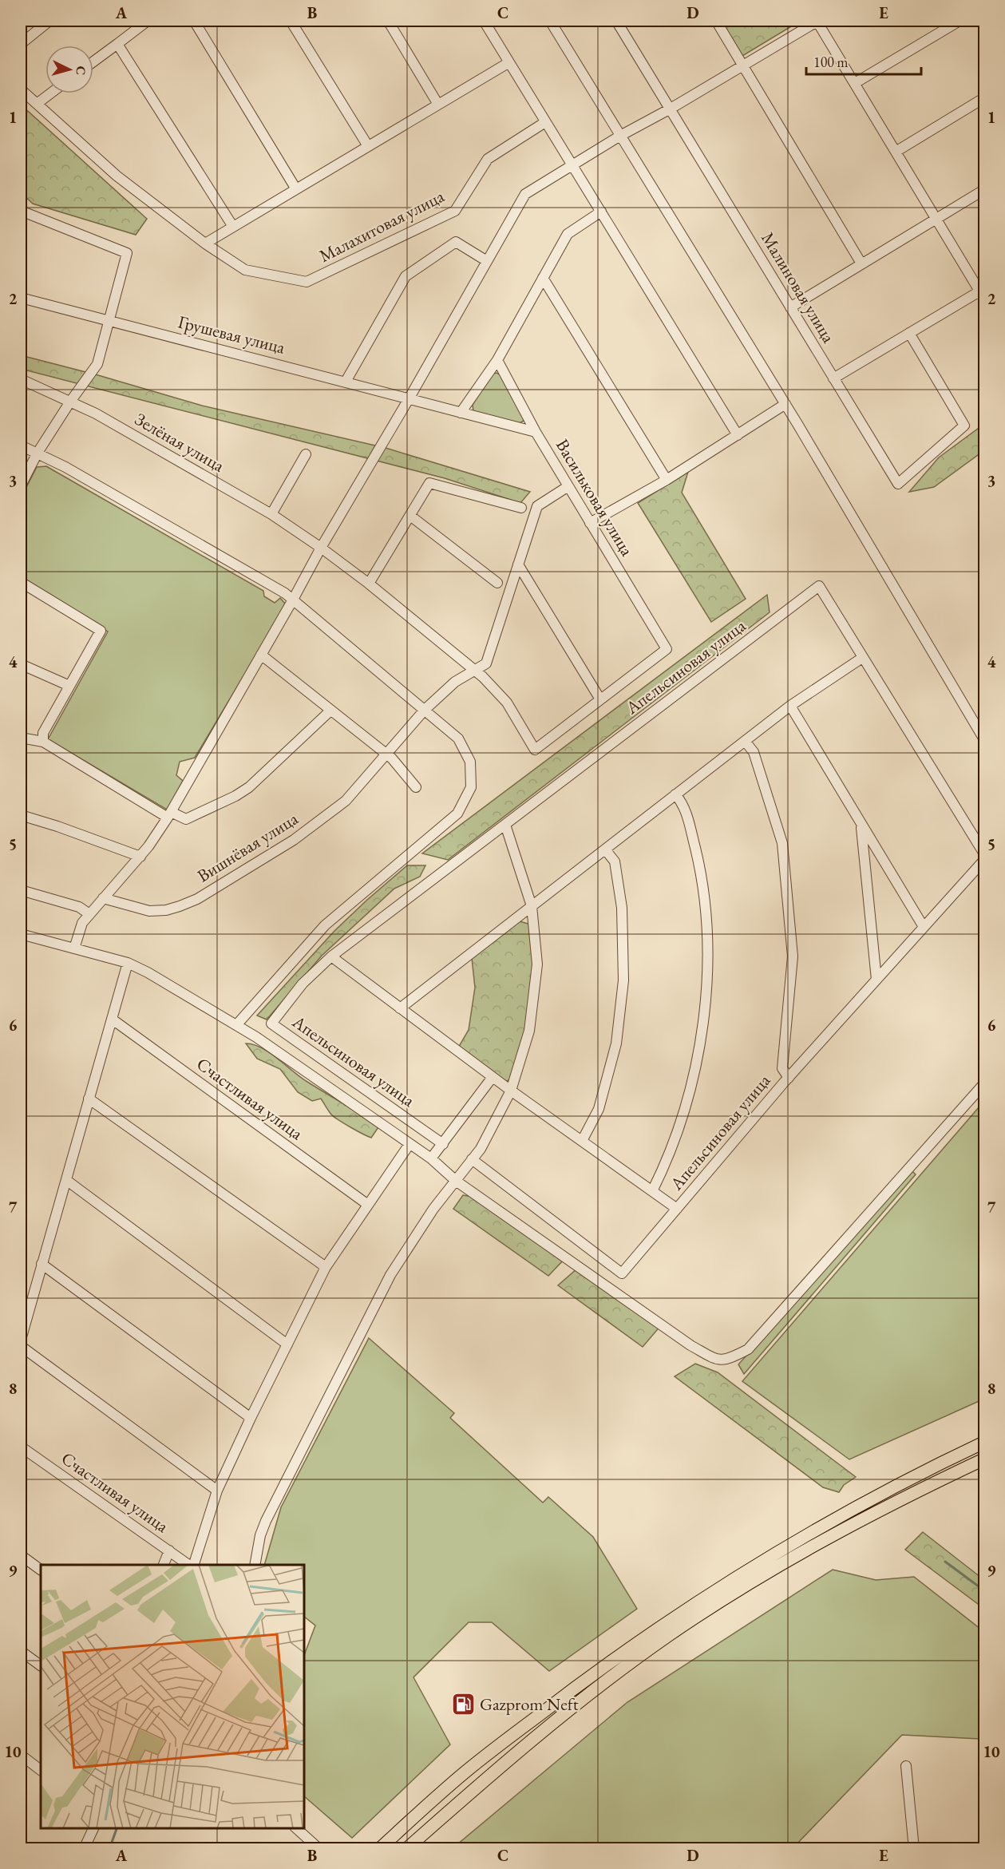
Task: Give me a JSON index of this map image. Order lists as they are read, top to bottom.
{
  "streets": {
    "street": [
      "Малахитовая улица",
      "Малиновая улица",
      "Грушевая улица",
      "Зелёная улица",
      "Васильковая улица",
      "Апельсиновая улица",
      "Вишнёвая улица",
      "Счастливая улица"
    ]
  },
  "crossings": [
    ["Грушевая улица", "Васильковая улица"],
    ["Зелёная улица", "Вишнёвая улица"]
  ],
  "places": {
    "fuel station": ["Gazprom Neft"]
  },
  "scale_bar": "100 m",
  "north": "right",
  "grid": {
    "columns": [
      "A",
      "B",
      "C",
      "D",
      "E"
    ],
    "rows": [
      "1",
      "2",
      "3",
      "4",
      "5",
      "6",
      "7",
      "8",
      "9",
      "10"
    ]
  }
}
